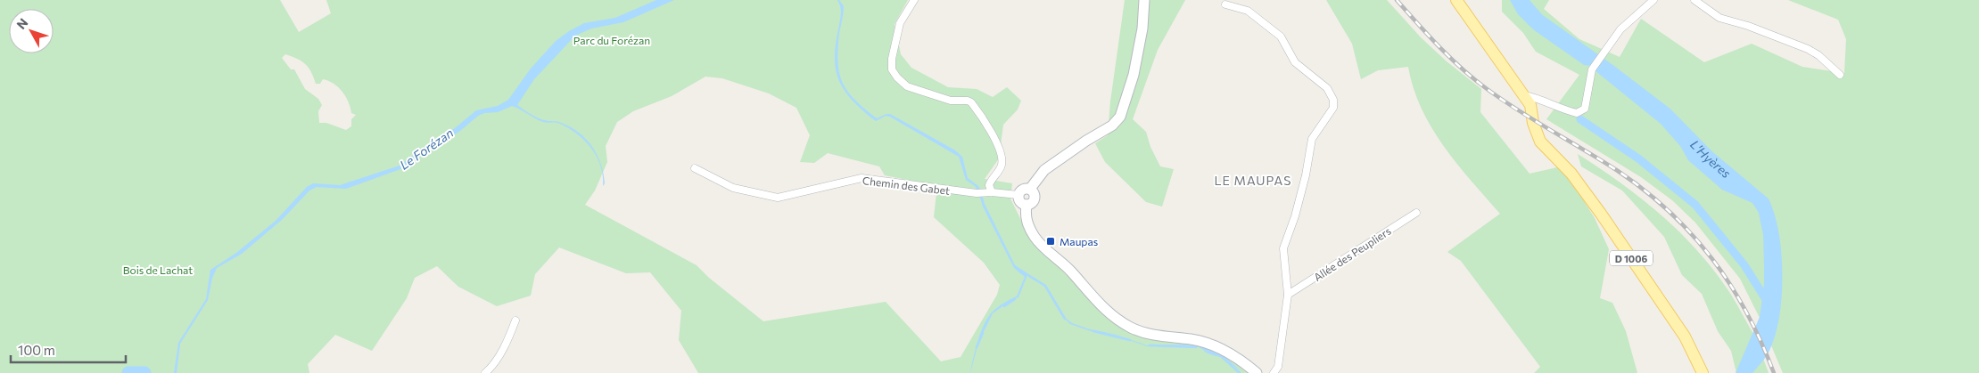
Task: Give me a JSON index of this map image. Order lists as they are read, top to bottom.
{
  "streets": {
    "main road": ["D 1006"],
    "street": ["Chemin des Gabet", "Allée des Peupliers"]
  },
  "districts": ["LE MAUPAS"],
  "water": ["Le Forézan", "L'Hyères"],
  "parks": ["Parc du Forézan", "Bois de Lachat"],
  "places": {
    "transit": ["Maupas"]
  },
  "scale_bar": "100 m",
  "north": "top left"
}
